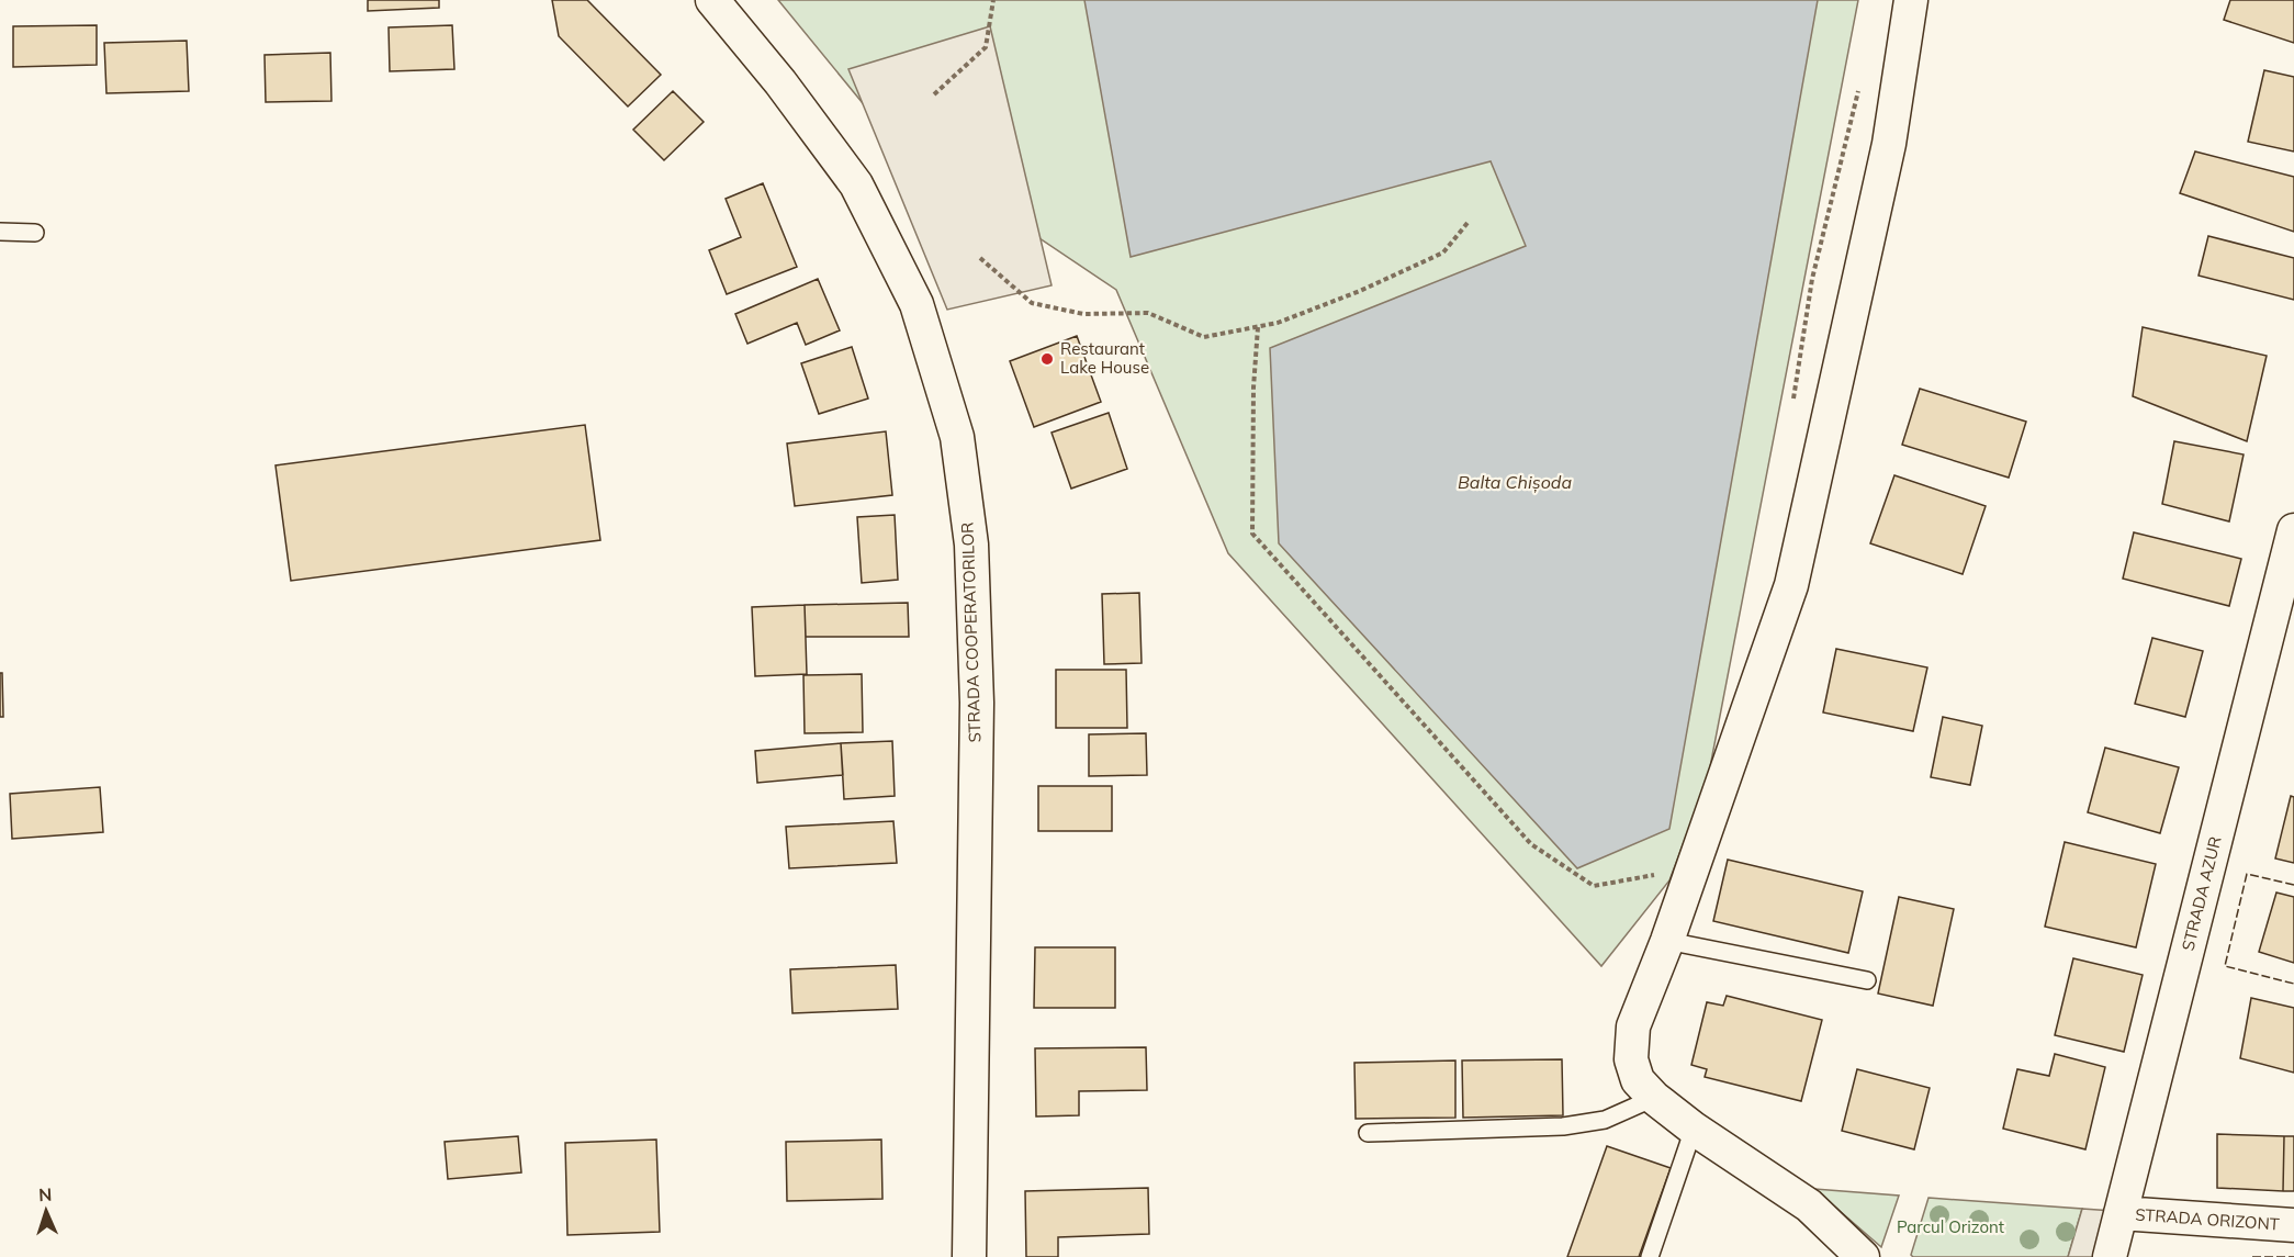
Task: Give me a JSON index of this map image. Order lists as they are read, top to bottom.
{
  "streets": {
    "street": ["STRADA COOPERATORILOR", "STRADA AZUR", "STRADA ORIZONT"]
  },
  "crossings": [
    ["STRADA AZUR", "STRADA ORIZONT"]
  ],
  "water": ["Balta Chișoda"],
  "parks": ["Parcul Orizont"],
  "places": ["Restaurant Lake House"],
  "north": "top"
}
